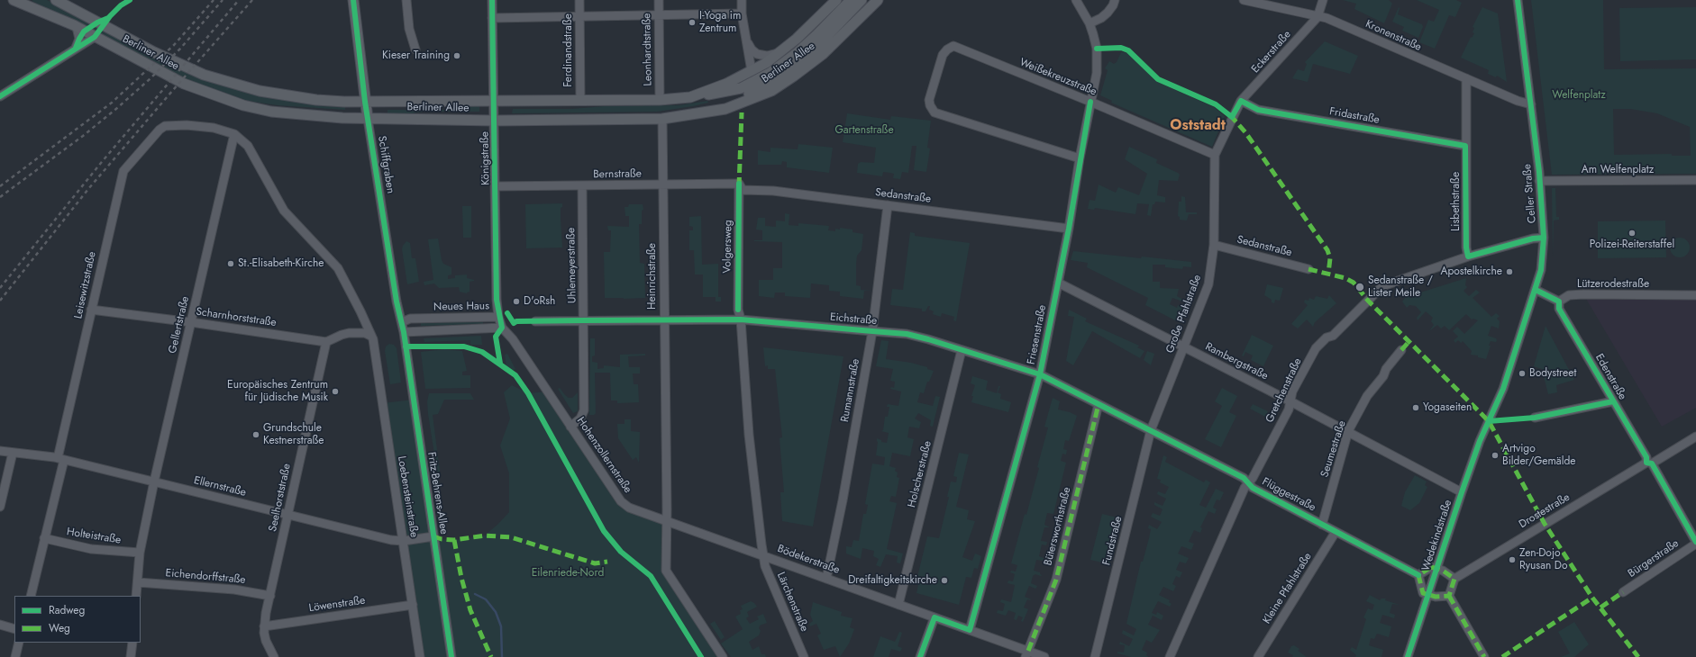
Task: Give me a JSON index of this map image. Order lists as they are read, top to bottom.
{
  "streets": {
    "main road": ["Berliner Allee", "Schiffgraben"],
    "street": [
      "Kronenstraße",
      "Leonhardtstraße",
      "Ferdinandstraße",
      "Eckerstraße",
      "Weißekreuzstraße",
      "Fridastraße",
      "Königstraße",
      "Am Welfenplatz",
      "Bernstraße",
      "Celler Straße",
      "Sedanstraße",
      "Lisbethstraße",
      "Volgersweg",
      "Uhlemeyerstraße",
      "Heinrichstraße",
      "Lützerodestraße",
      "Leisewitzstraße",
      "Neues Haus",
      "Große Pfahlstraße",
      "Scharnhorststraße",
      "Eichstraße",
      "Gellertstraße",
      "Friesenstraße",
      "Rambergstraße",
      "Edenstraße",
      "Rumannstraße",
      "Gretchenstraße",
      "Seumestraße",
      "Hohenzollernstraße",
      "Holscherstraße",
      "Ellernstraße",
      "Fritz-Behrens-Allee",
      "Flüggestraße",
      "Loebensteinstraße",
      "Seelhorststraße",
      "Drostestraße",
      "Bütersworthstraße",
      "Wedekindstraße",
      "Holteistraße",
      "Fundstraße",
      "Bürgerstraße",
      "Bödekerstraße",
      "Eichendorffstraße",
      "Kleine Pfahlstraße",
      "Lärchenstraße",
      "Löwenstraße"
    ]
  },
  "crossings": [
    ["Kronenstraße", "Eckerstraße"],
    ["Kronenstraße", "Celler Straße"],
    ["Kronenstraße", "Lisbethstraße"],
    ["Leonhardtstraße", "Berliner Allee"],
    ["Ferdinandstraße", "Berliner Allee"],
    ["Eckerstraße", "Fridastraße"],
    ["Eckerstraße", "Große Pfahlstraße"],
    ["Berliner Allee", "Königstraße"],
    ["Berliner Allee", "Schiffgraben"],
    ["Berliner Allee", "Heinrichstraße"],
    ["Weißekreuzstraße", "Große Pfahlstraße"],
    ["Weißekreuzstraße", "Friesenstraße"],
    ["Fridastraße", "Lisbethstraße"],
    ["Königstraße", "Bernstraße"],
    ["Königstraße", "Neues Haus"],
    ["Schiffgraben", "Neues Haus"],
    ["Schiffgraben", "Fritz-Behrens-Allee"],
    ["Am Welfenplatz", "Celler Straße"],
    ["Bernstraße", "Sedanstraße"],
    ["Bernstraße", "Volgersweg"],
    ["Bernstraße", "Uhlemeyerstraße"],
    ["Bernstraße", "Heinrichstraße"],
    ["Celler Straße", "Gretchenstraße"],
    ["Celler Straße", "Wedekindstraße"],
    ["Sedanstraße", "Volgersweg"],
    ["Sedanstraße", "Große Pfahlstraße"],
    ["Sedanstraße", "Friesenstraße"],
    ["Sedanstraße", "Rumannstraße"],
    ["Lisbethstraße", "Gretchenstraße"],
    ["Volgersweg", "Eichstraße"],
    ["Volgersweg", "Bödekerstraße"],
    ["Volgersweg", "Lärchenstraße"],
    ["Uhlemeyerstraße", "Eichstraße"],
    ["Uhlemeyerstraße", "Hohenzollernstraße"],
    ["Heinrichstraße", "Eichstraße"],
    ["Heinrichstraße", "Hohenzollernstraße"],
    ["Heinrichstraße", "Bödekerstraße"],
    ["Lützerodestraße", "Edenstraße"],
    ["Leisewitzstraße", "Scharnhorststraße"],
    ["Leisewitzstraße", "Gellertstraße"],
    ["Leisewitzstraße", "Ellernstraße"],
    ["Leisewitzstraße", "Loebensteinstraße"],
    ["Leisewitzstraße", "Holteistraße"],
    ["Neues Haus", "Hohenzollernstraße"],
    ["Neues Haus", "Fritz-Behrens-Allee"],
    ["Große Pfahlstraße", "Eichstraße"],
    ["Große Pfahlstraße", "Rambergstraße"],
    ["Große Pfahlstraße", "Flüggestraße"],
    ["Große Pfahlstraße", "Fundstraße"],
    ["Scharnhorststraße", "Gellertstraße"],
    ["Scharnhorststraße", "Seelhorststraße"],
    ["Eichstraße", "Friesenstraße"],
    ["Eichstraße", "Rumannstraße"],
    ["Eichstraße", "Holscherstraße"],
    ["Eichstraße", "Flüggestraße"],
    ["Eichstraße", "Bütersworthstraße"],
    ["Eichstraße", "Fundstraße"],
    ["Gellertstraße", "Ellernstraße"],
    ["Gellertstraße", "Loebensteinstraße"],
    ["Gellertstraße", "Holteistraße"],
    ["Gellertstraße", "Eichendorffstraße"],
    ["Friesenstraße", "Rambergstraße"],
    ["Friesenstraße", "Bödekerstraße"],
    ["Rambergstraße", "Gretchenstraße"],
    ["Rambergstraße", "Seumestraße"],
    ["Rambergstraße", "Wedekindstraße"],
    ["Edenstraße", "Drostestraße"],
    ["Edenstraße", "Bürgerstraße"],
    ["Rumannstraße", "Bödekerstraße"],
    ["Gretchenstraße", "Flüggestraße"],
    ["Seumestraße", "Flüggestraße"],
    ["Hohenzollernstraße", "Bödekerstraße"],
    ["Holscherstraße", "Bödekerstraße"],
    ["Ellernstraße", "Fritz-Behrens-Allee"],
    ["Ellernstraße", "Loebensteinstraße"],
    ["Ellernstraße", "Seelhorststraße"],
    ["Flüggestraße", "Fundstraße"],
    ["Flüggestraße", "Kleine Pfahlstraße"],
    ["Loebensteinstraße", "Löwenstraße"],
    ["Seelhorststraße", "Eichendorffstraße"],
    ["Seelhorststraße", "Löwenstraße"],
    ["Bütersworthstraße", "Bödekerstraße"],
    ["Bödekerstraße", "Lärchenstraße"]
  ],
  "districts": ["Oststadt"],
  "parks": ["Welfenplatz", "Gartenstraße", "Eilenriede-Nord"],
  "places": [
    "I-Yoga im Zentrum",
    "Kieser Training",
    "Polizei-Reiterstaffel",
    "St.-Elisabeth-Kirche",
    "Apostelkirche",
    "Sedanstraße / Lister Meile",
    "D'oRsh",
    "Bodystreet",
    "Europäisches Zentrum für Jüdische Musik",
    "Yogaseiten",
    "Grundschule Kestnerstraße",
    "Artvigo Bilder/Gemälde",
    "Zen-Dojo Ryusan Do",
    "Dreifaltigkeitskirche"
  ],
  "legend": ["Radweg", "Weg"]
}
